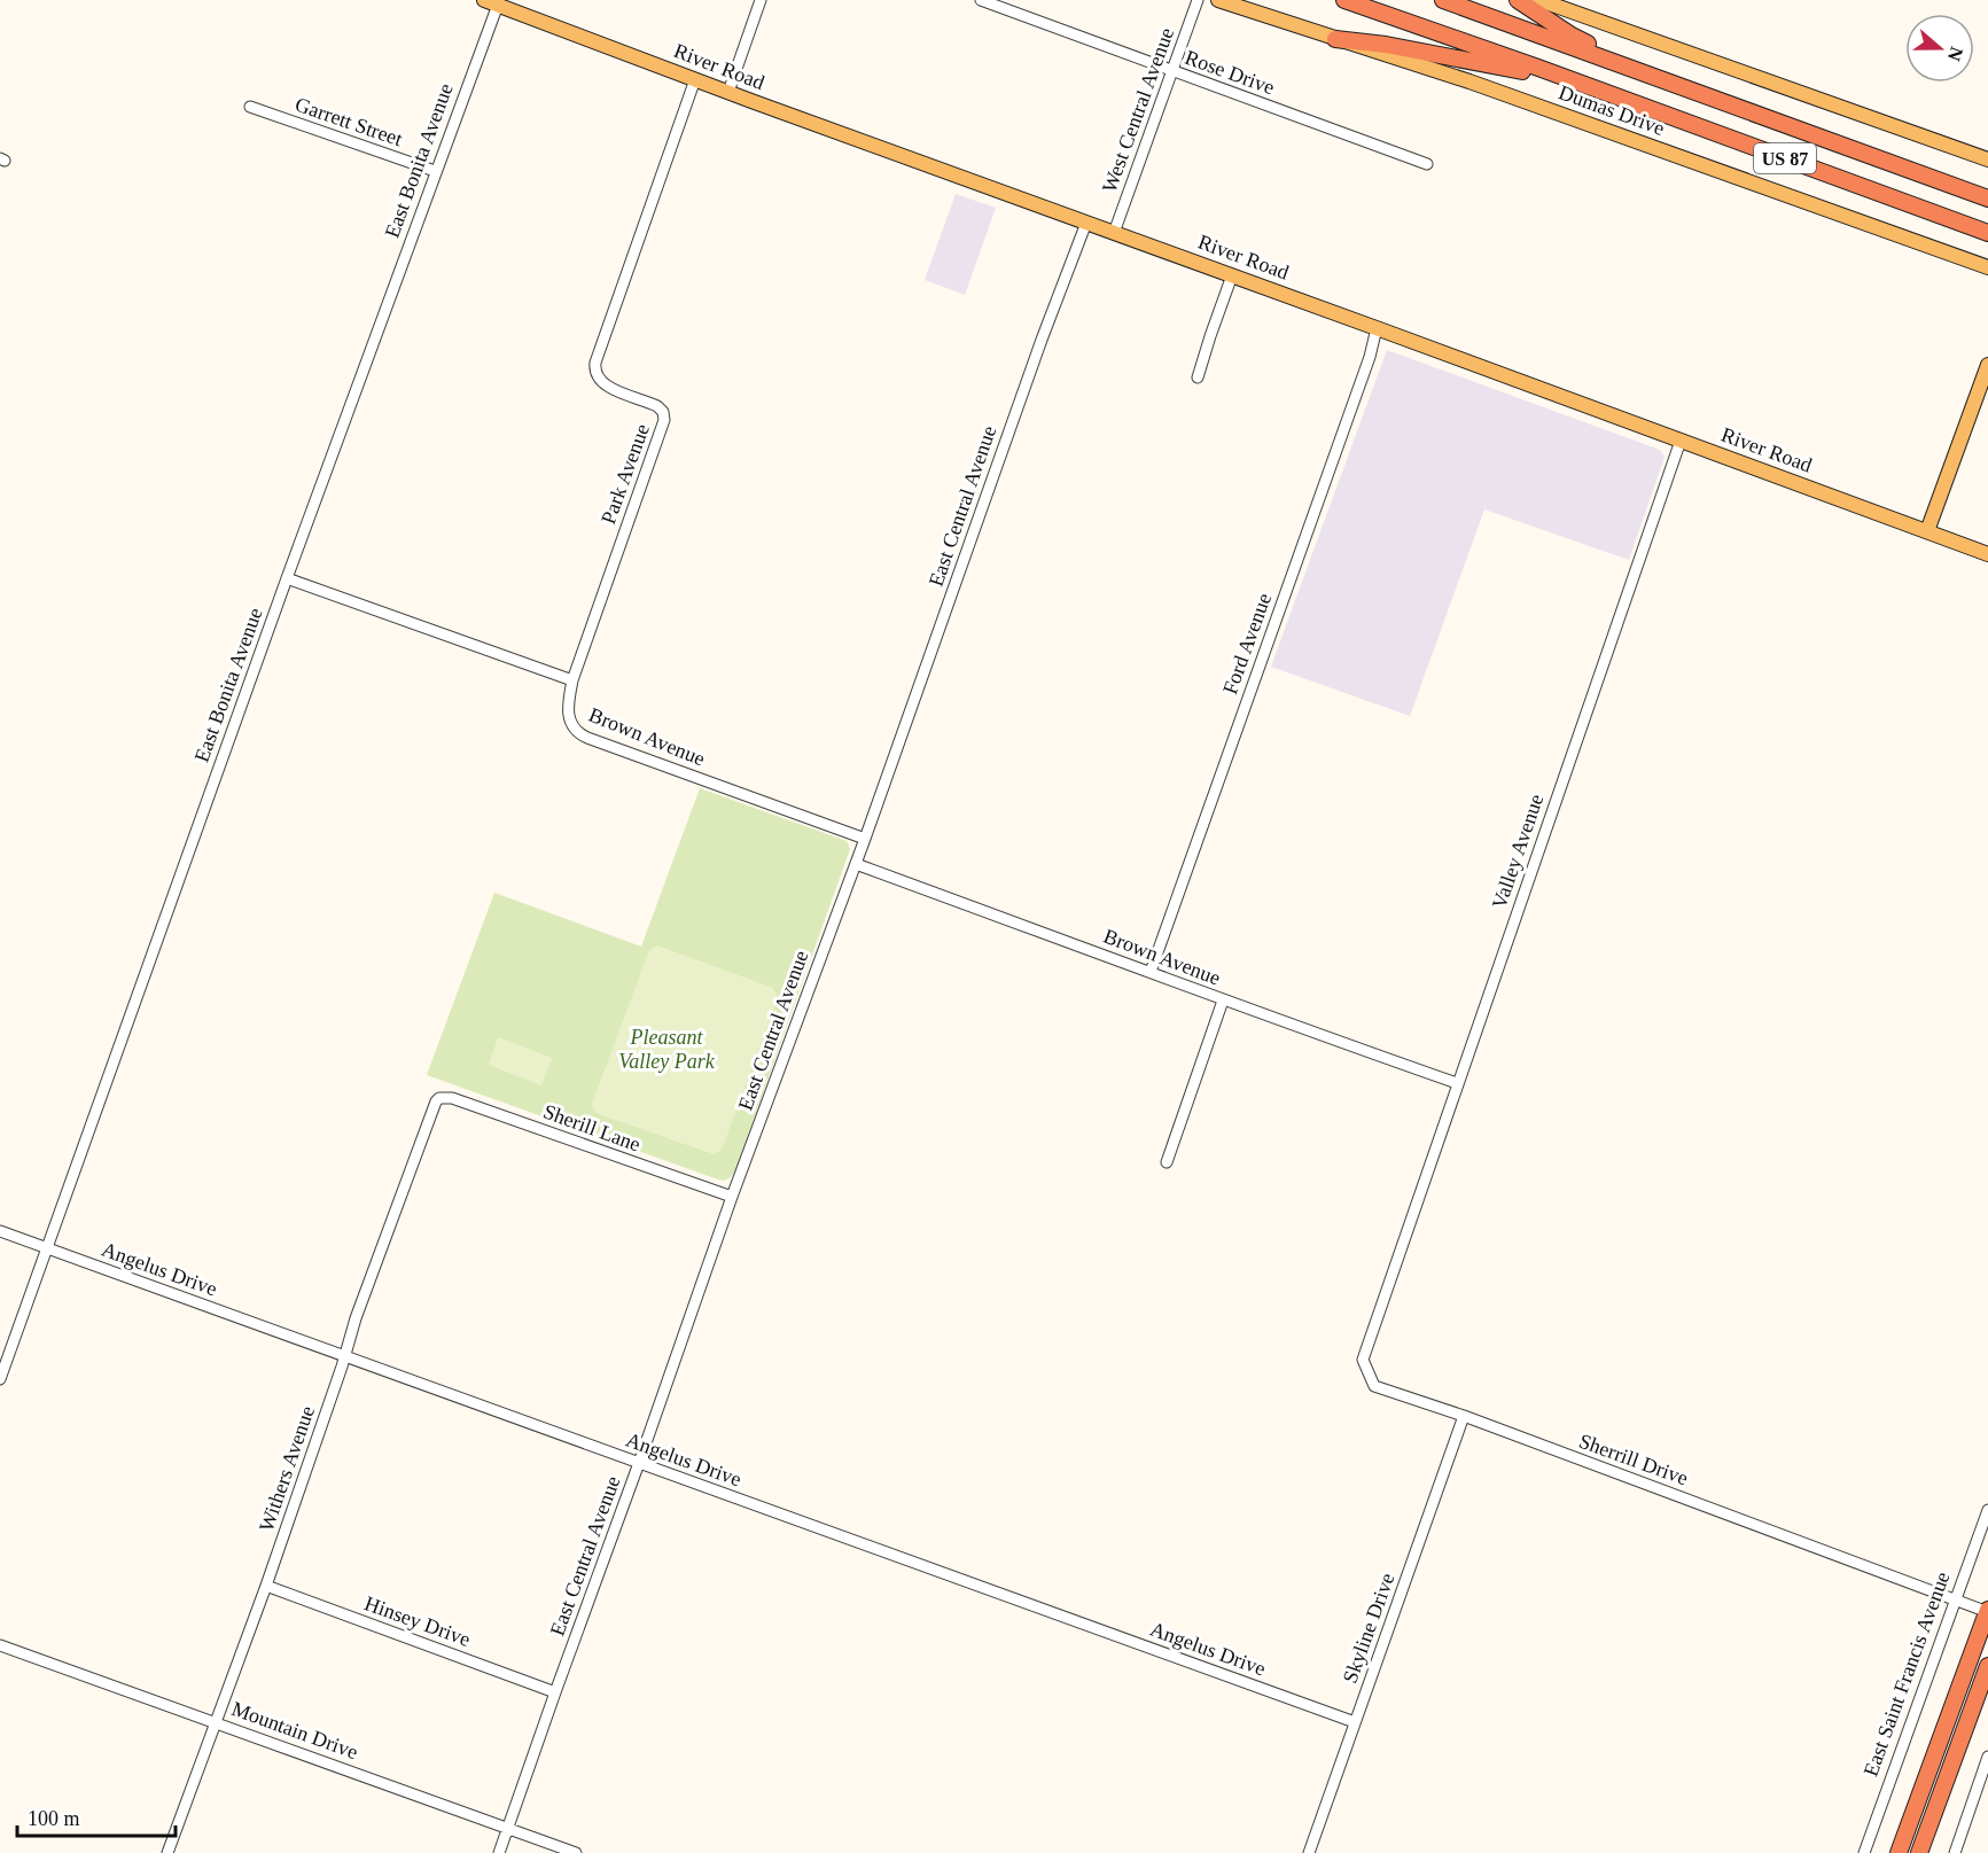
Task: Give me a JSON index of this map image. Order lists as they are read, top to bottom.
{
  "streets": {
    "highway": ["US 87"],
    "main road": ["River Road", "Dumas Drive"],
    "street": [
      "Rose Drive",
      "West Central Avenue",
      "Garrett Street",
      "East Bonita Avenue",
      "Park Avenue",
      "East Central Avenue",
      "Ford Avenue",
      "Brown Avenue",
      "Valley Avenue",
      "Sherill Lane",
      "Angelus Drive",
      "Sherrill Drive",
      "Withers Avenue",
      "Hinsey Drive",
      "Skyline Drive",
      "East Saint Francis Avenue",
      "Mountain Drive"
    ]
  },
  "crossings": [
    ["River Road", "West Central Avenue"],
    ["River Road", "East Bonita Avenue"],
    ["River Road", "Park Avenue"],
    ["River Road", "East Central Avenue"],
    ["River Road", "Ford Avenue"],
    ["River Road", "Valley Avenue"],
    ["Rose Drive", "West Central Avenue"],
    ["Garrett Street", "East Bonita Avenue"],
    ["East Bonita Avenue", "Brown Avenue"],
    ["East Bonita Avenue", "Angelus Drive"],
    ["Park Avenue", "Brown Avenue"],
    ["East Central Avenue", "Brown Avenue"],
    ["East Central Avenue", "Sherill Lane"],
    ["East Central Avenue", "Angelus Drive"],
    ["East Central Avenue", "Hinsey Drive"],
    ["East Central Avenue", "Mountain Drive"],
    ["Ford Avenue", "Brown Avenue"],
    ["Brown Avenue", "Valley Avenue"],
    ["Valley Avenue", "Sherrill Drive"],
    ["Sherill Lane", "Withers Avenue"],
    ["Angelus Drive", "Withers Avenue"],
    ["Angelus Drive", "Skyline Drive"],
    ["Sherrill Drive", "Skyline Drive"],
    ["Sherrill Drive", "East Saint Francis Avenue"],
    ["Withers Avenue", "Hinsey Drive"],
    ["Withers Avenue", "Mountain Drive"]
  ],
  "parks": ["Pleasant Valley Park"],
  "scale_bar": "100 m",
  "north": "right"
}
